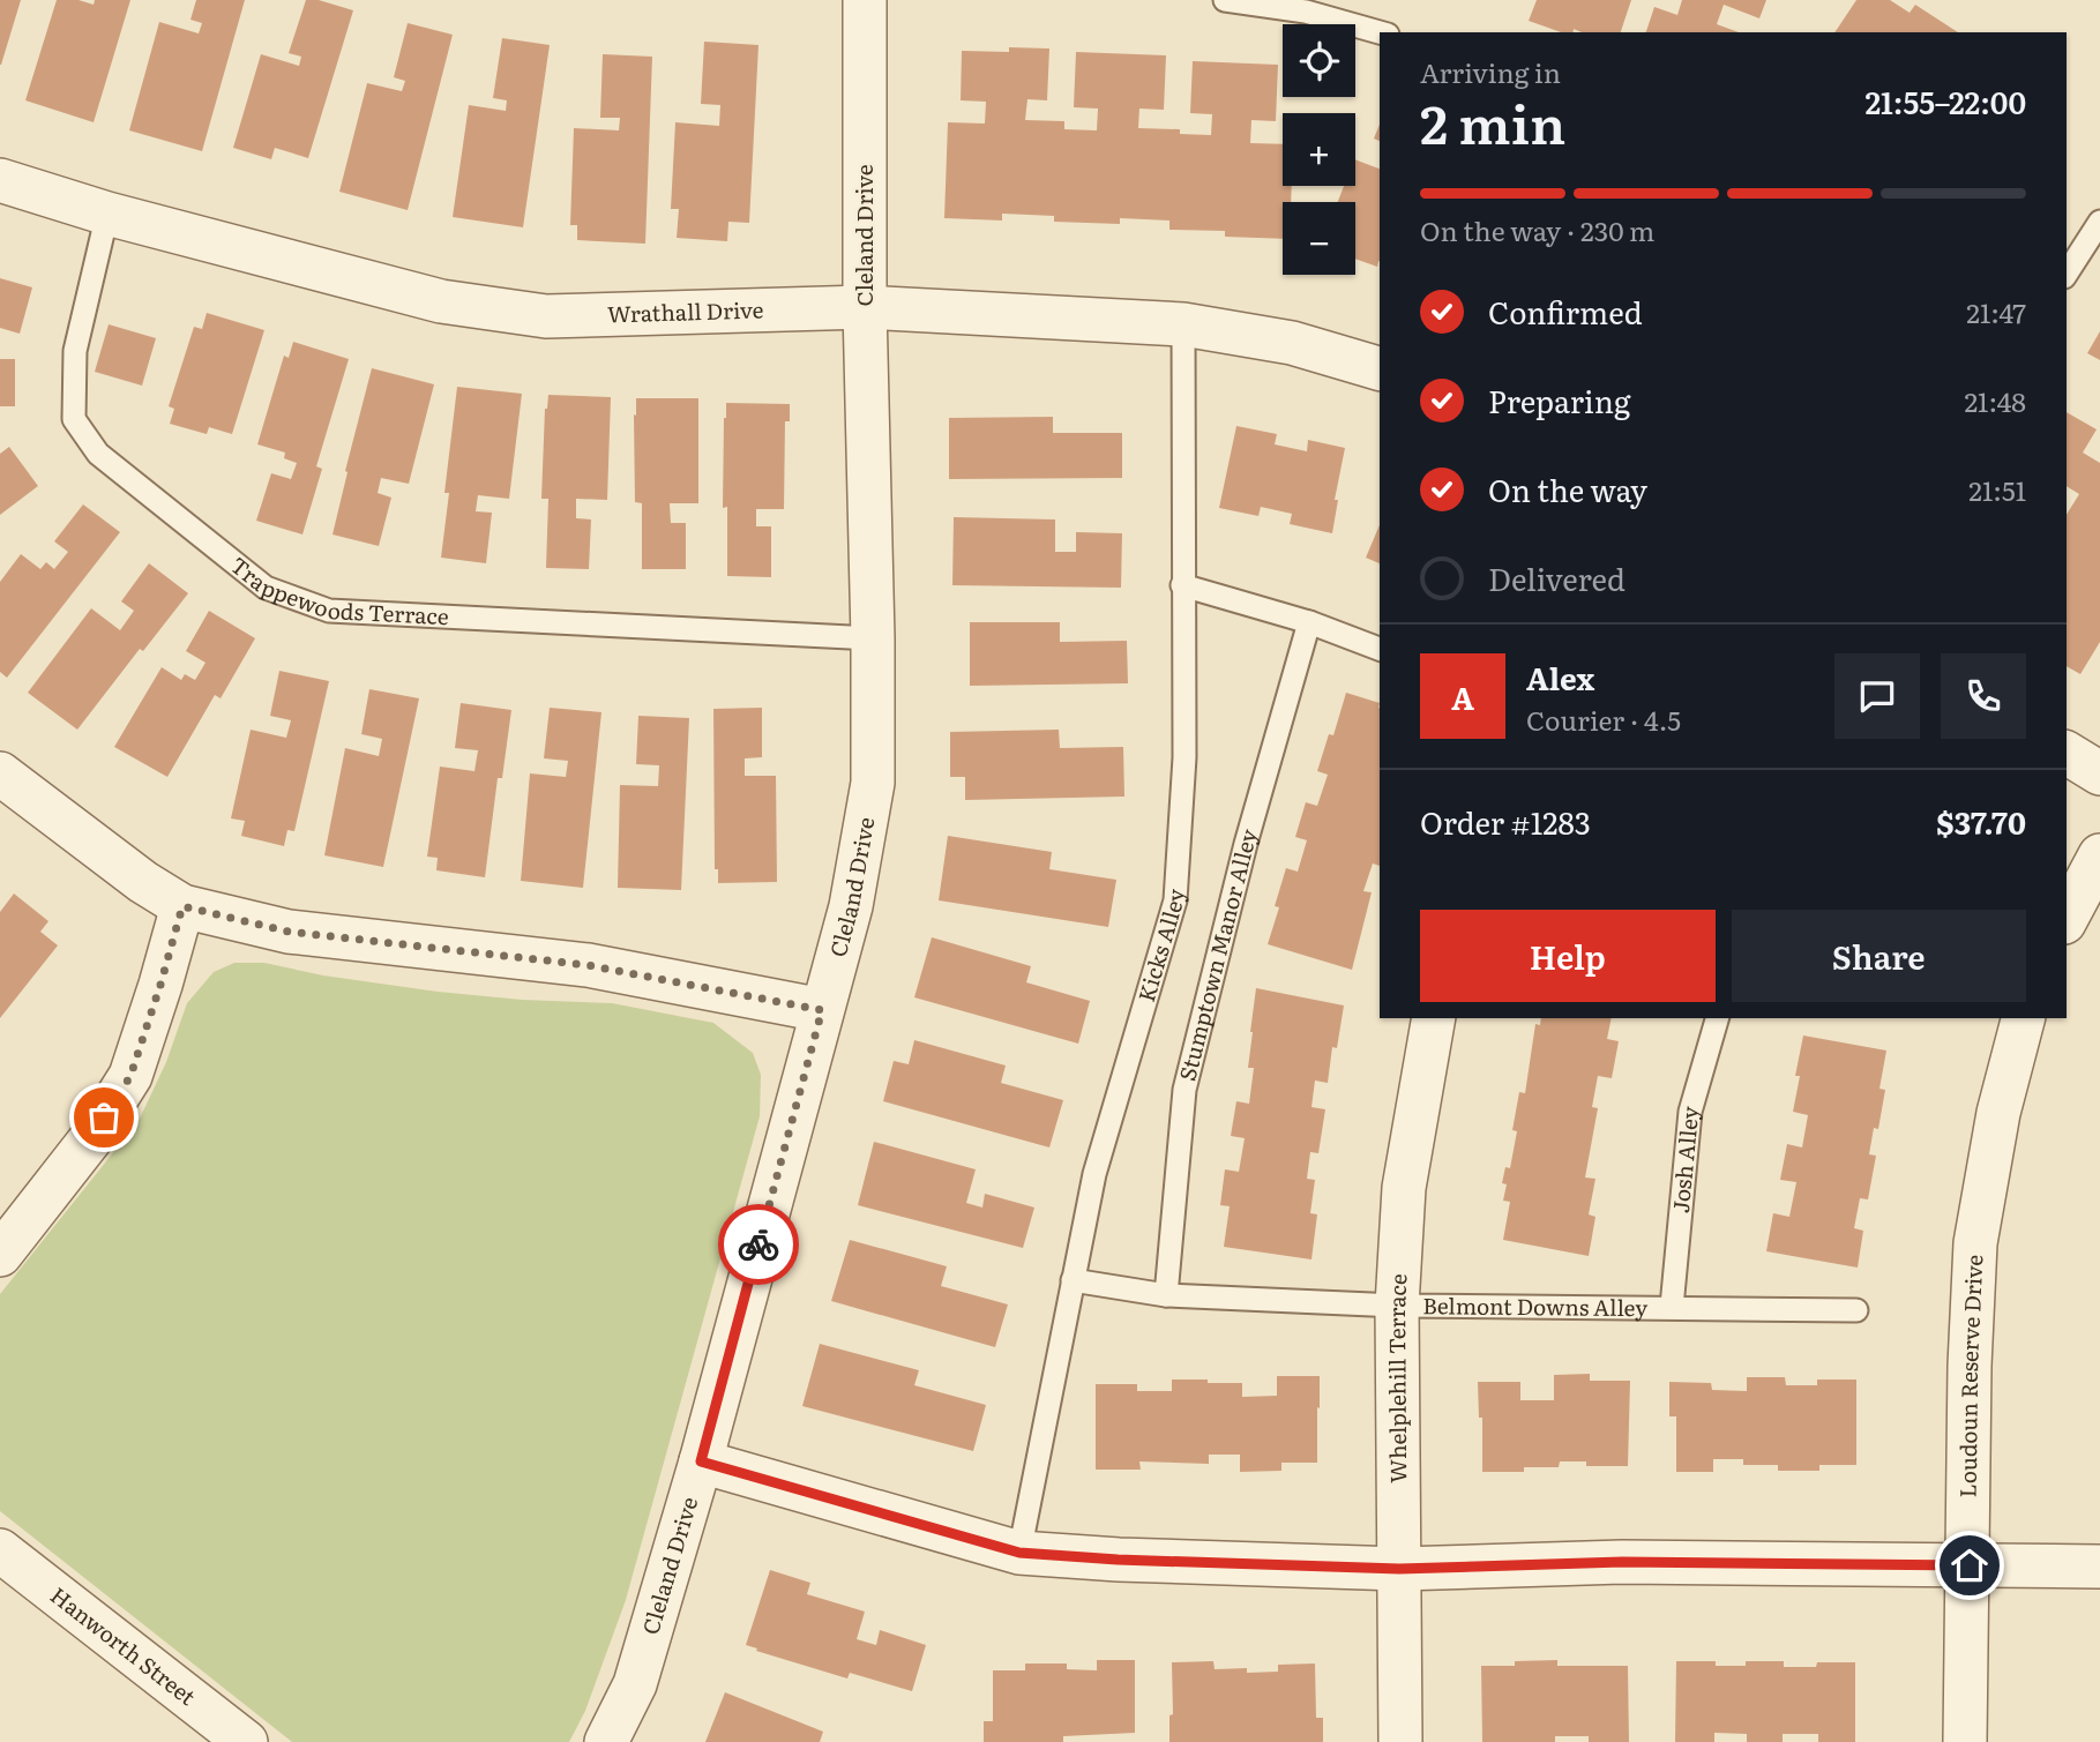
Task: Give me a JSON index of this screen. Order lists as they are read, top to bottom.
{
  "streets": {
    "street": [
      "Cleland Drive",
      "Wrathall Drive",
      "Loudoun Reserve Drive",
      "Whelplehill Terrace",
      "Hanworth Street"
    ],
    "lane": [
      "Trappewoods Terrace",
      "Kicks Alley",
      "Stumptown Manor Alley",
      "Josh Alley",
      "Belmont Downs Alley"
    ]
  },
  "crossings": [
    ["Cleland Drive", "Wrathall Drive"],
    ["Cleland Drive", "Trappewoods Terrace"],
    ["Wrathall Drive", "Trappewoods Terrace"],
    ["Wrathall Drive", "Kicks Alley"],
    ["Kicks Alley", "Belmont Downs Alley"],
    ["Stumptown Manor Alley", "Belmont Downs Alley"],
    ["Josh Alley", "Belmont Downs Alley"],
    ["Belmont Downs Alley", "Whelplehill Terrace"]
  ],
  "page": {
    "map_buttons": ["+", "−"],
    "heading": ["2 min", "Arriving in", "21:55–22:00"],
    "panel": [
      "Alex",
      "Courier · 4.5",
      "Order #1283",
      "$37.70"
    ],
    "bar": "On the way · 230 m",
    "list": [
      ["Confirmed", "21:47"],
      ["Preparing", "21:48"],
      ["On the way", "21:51"],
      "Delivered"
    ],
    "round": "A",
    "buttons": ["Help", "Share"]
  }
}
